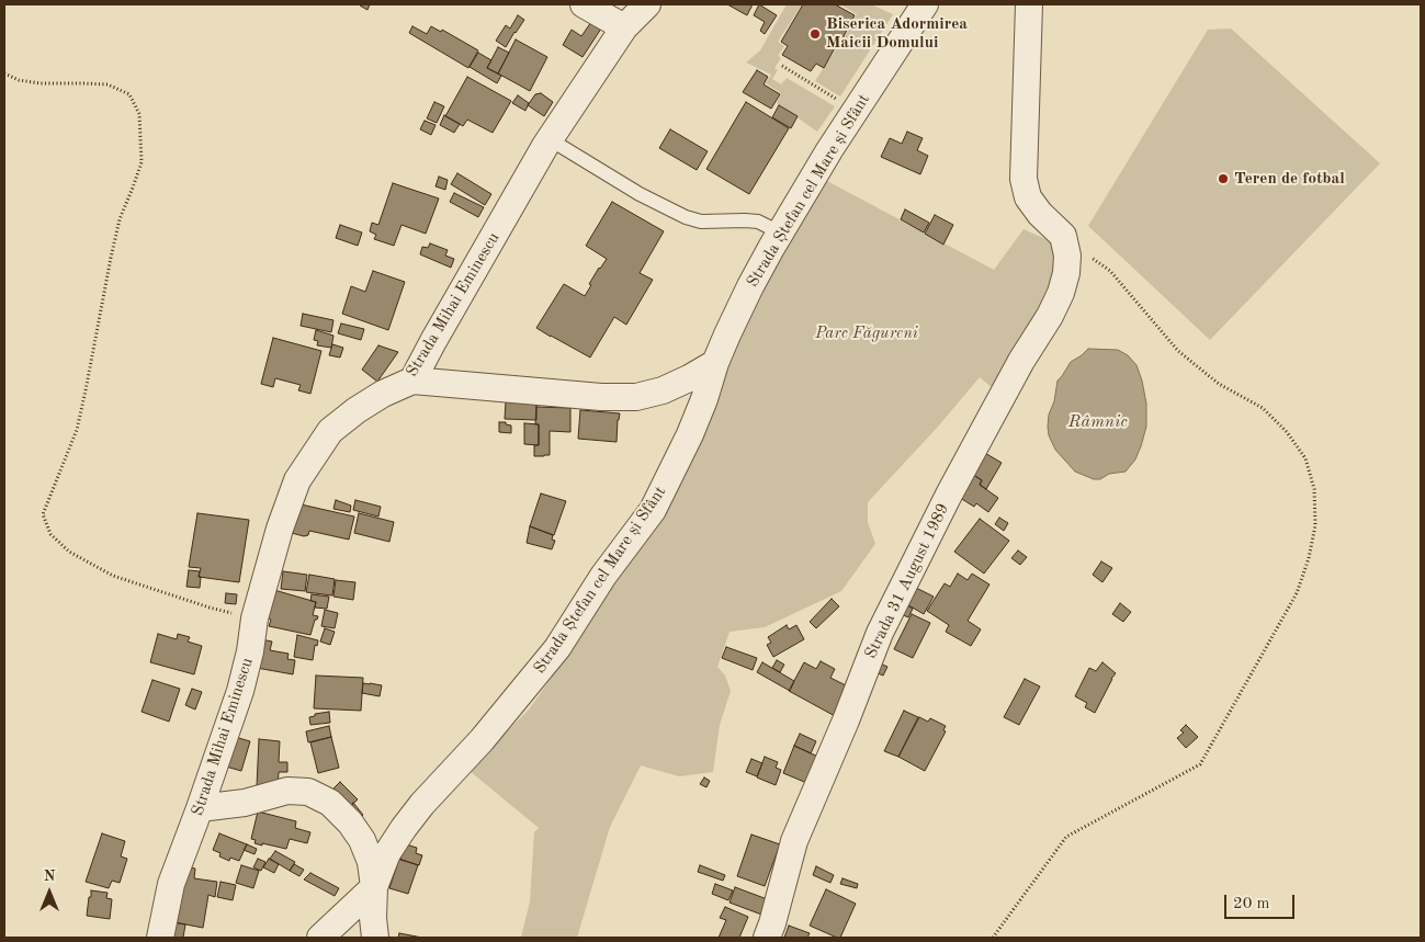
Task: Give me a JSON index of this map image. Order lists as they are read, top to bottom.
{
  "streets": {
    "street": ["Strada Ștefan cel Mare și Sfânt", "Strada Mihai Eminescu", "Strada 31 August 1989"]
  },
  "water": ["Râmnic"],
  "parks": ["Parc Făgureni"],
  "places": ["Biserica Adormirea Maicii Domului", "Teren de fotbal"],
  "scale_bar": "20 m",
  "north": "top"
}
